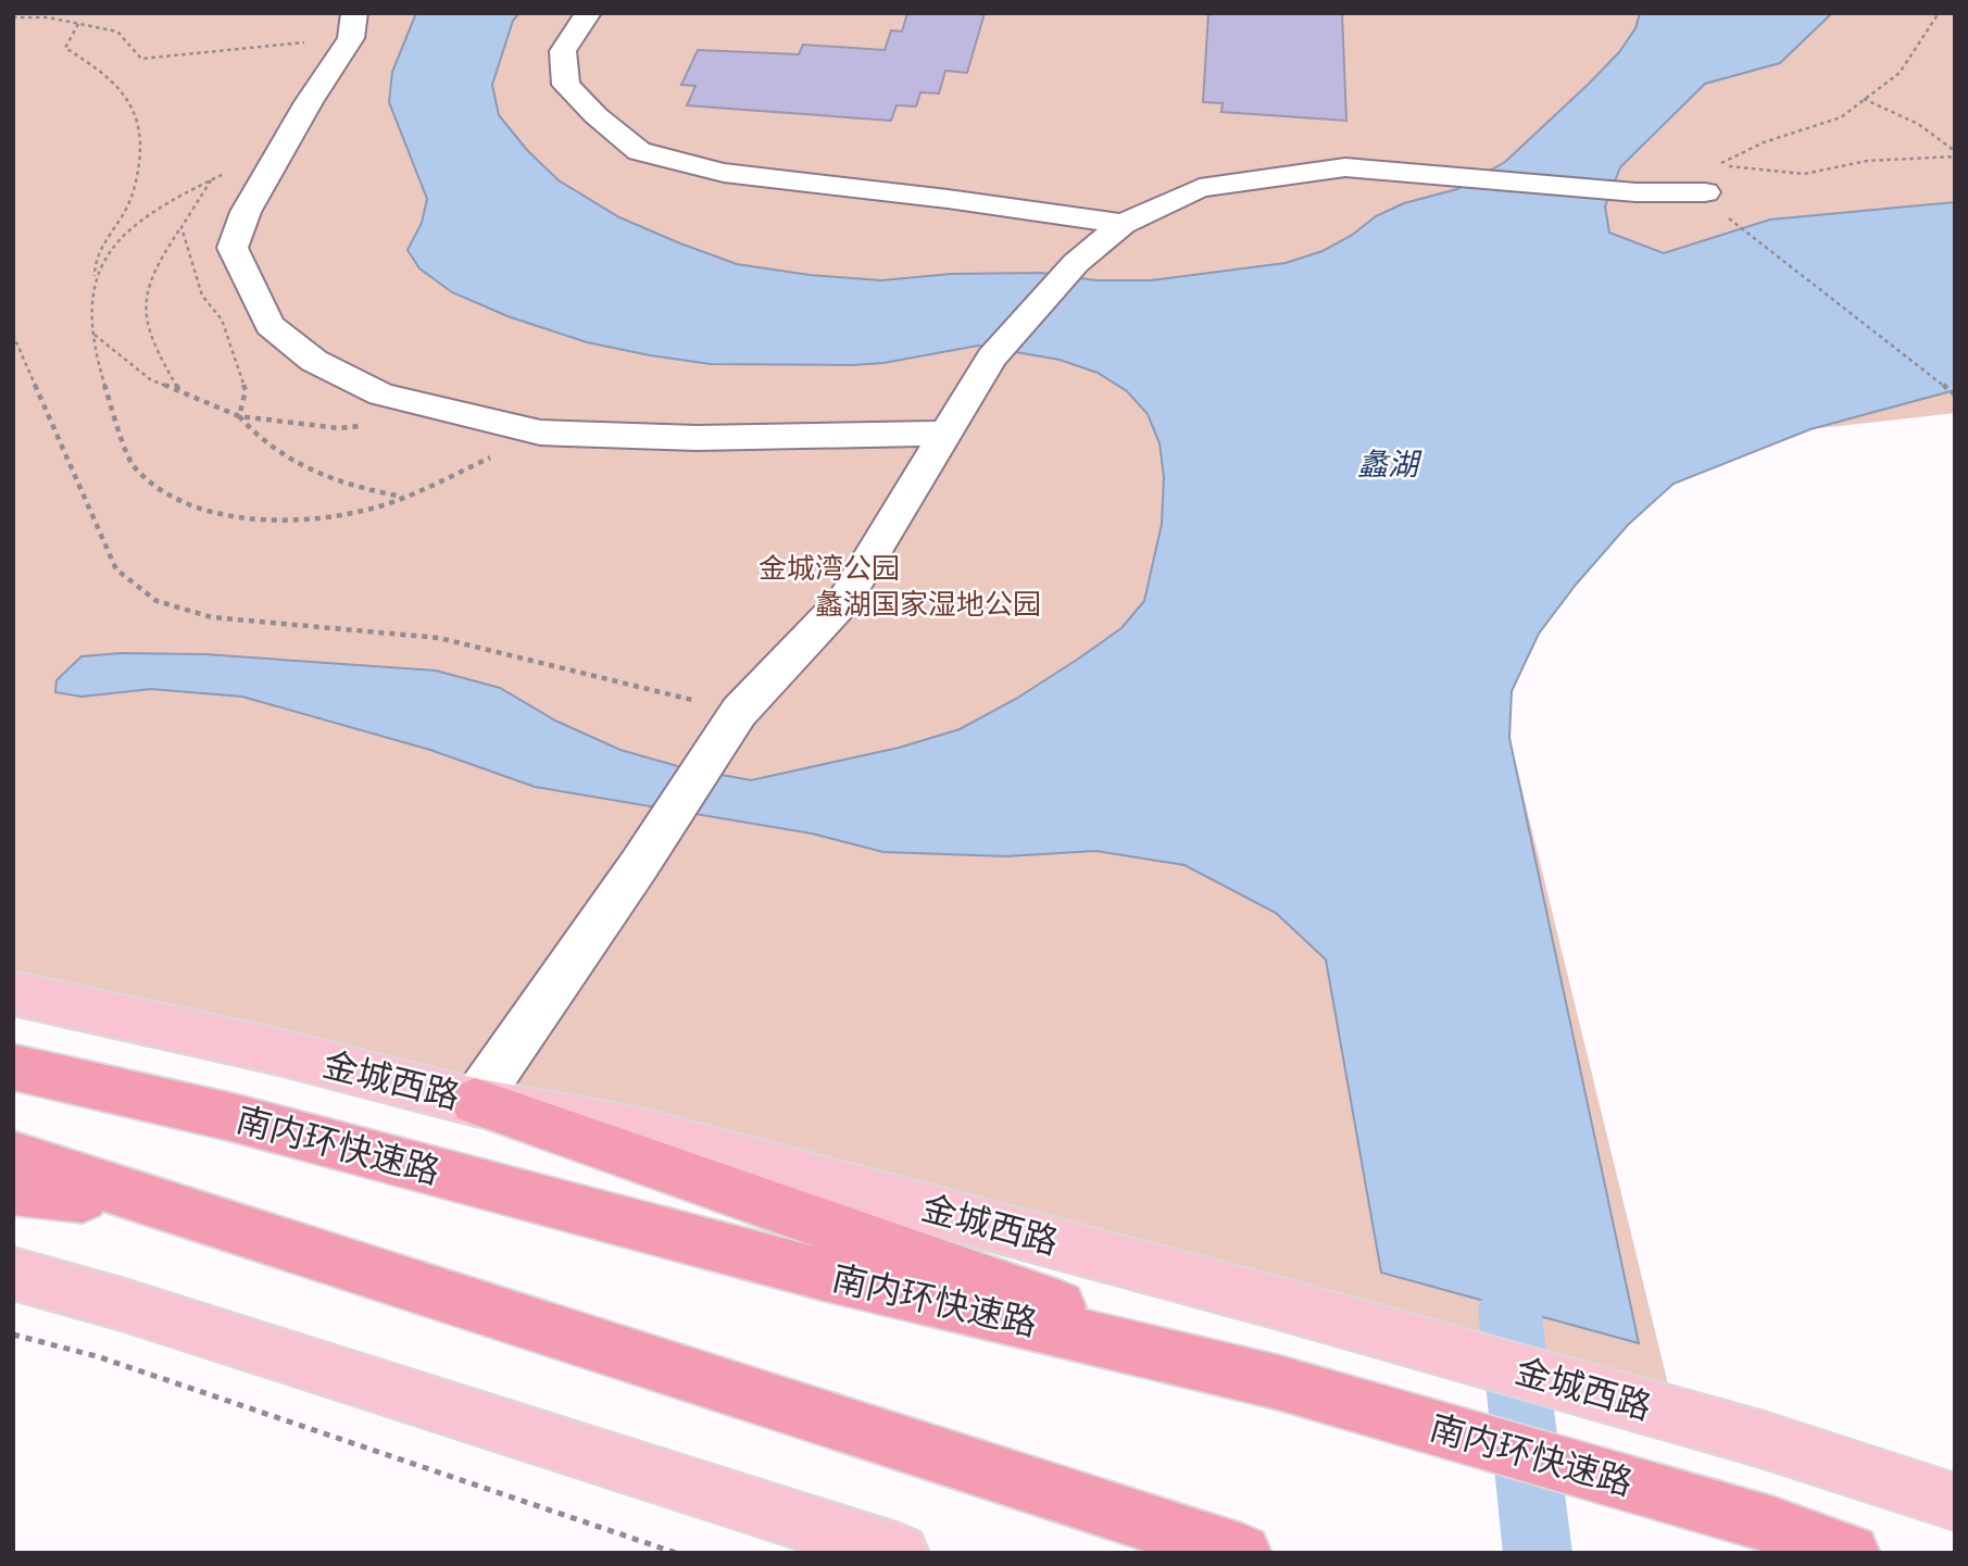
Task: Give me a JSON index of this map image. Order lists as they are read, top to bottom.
{
  "streets": {
    "highway": ["南内环快速路"],
    "main road": ["金城西路"]
  },
  "water": ["蠡湖"],
  "parks": ["金城湾公园", "蠡湖国家湿地公园"]
}
